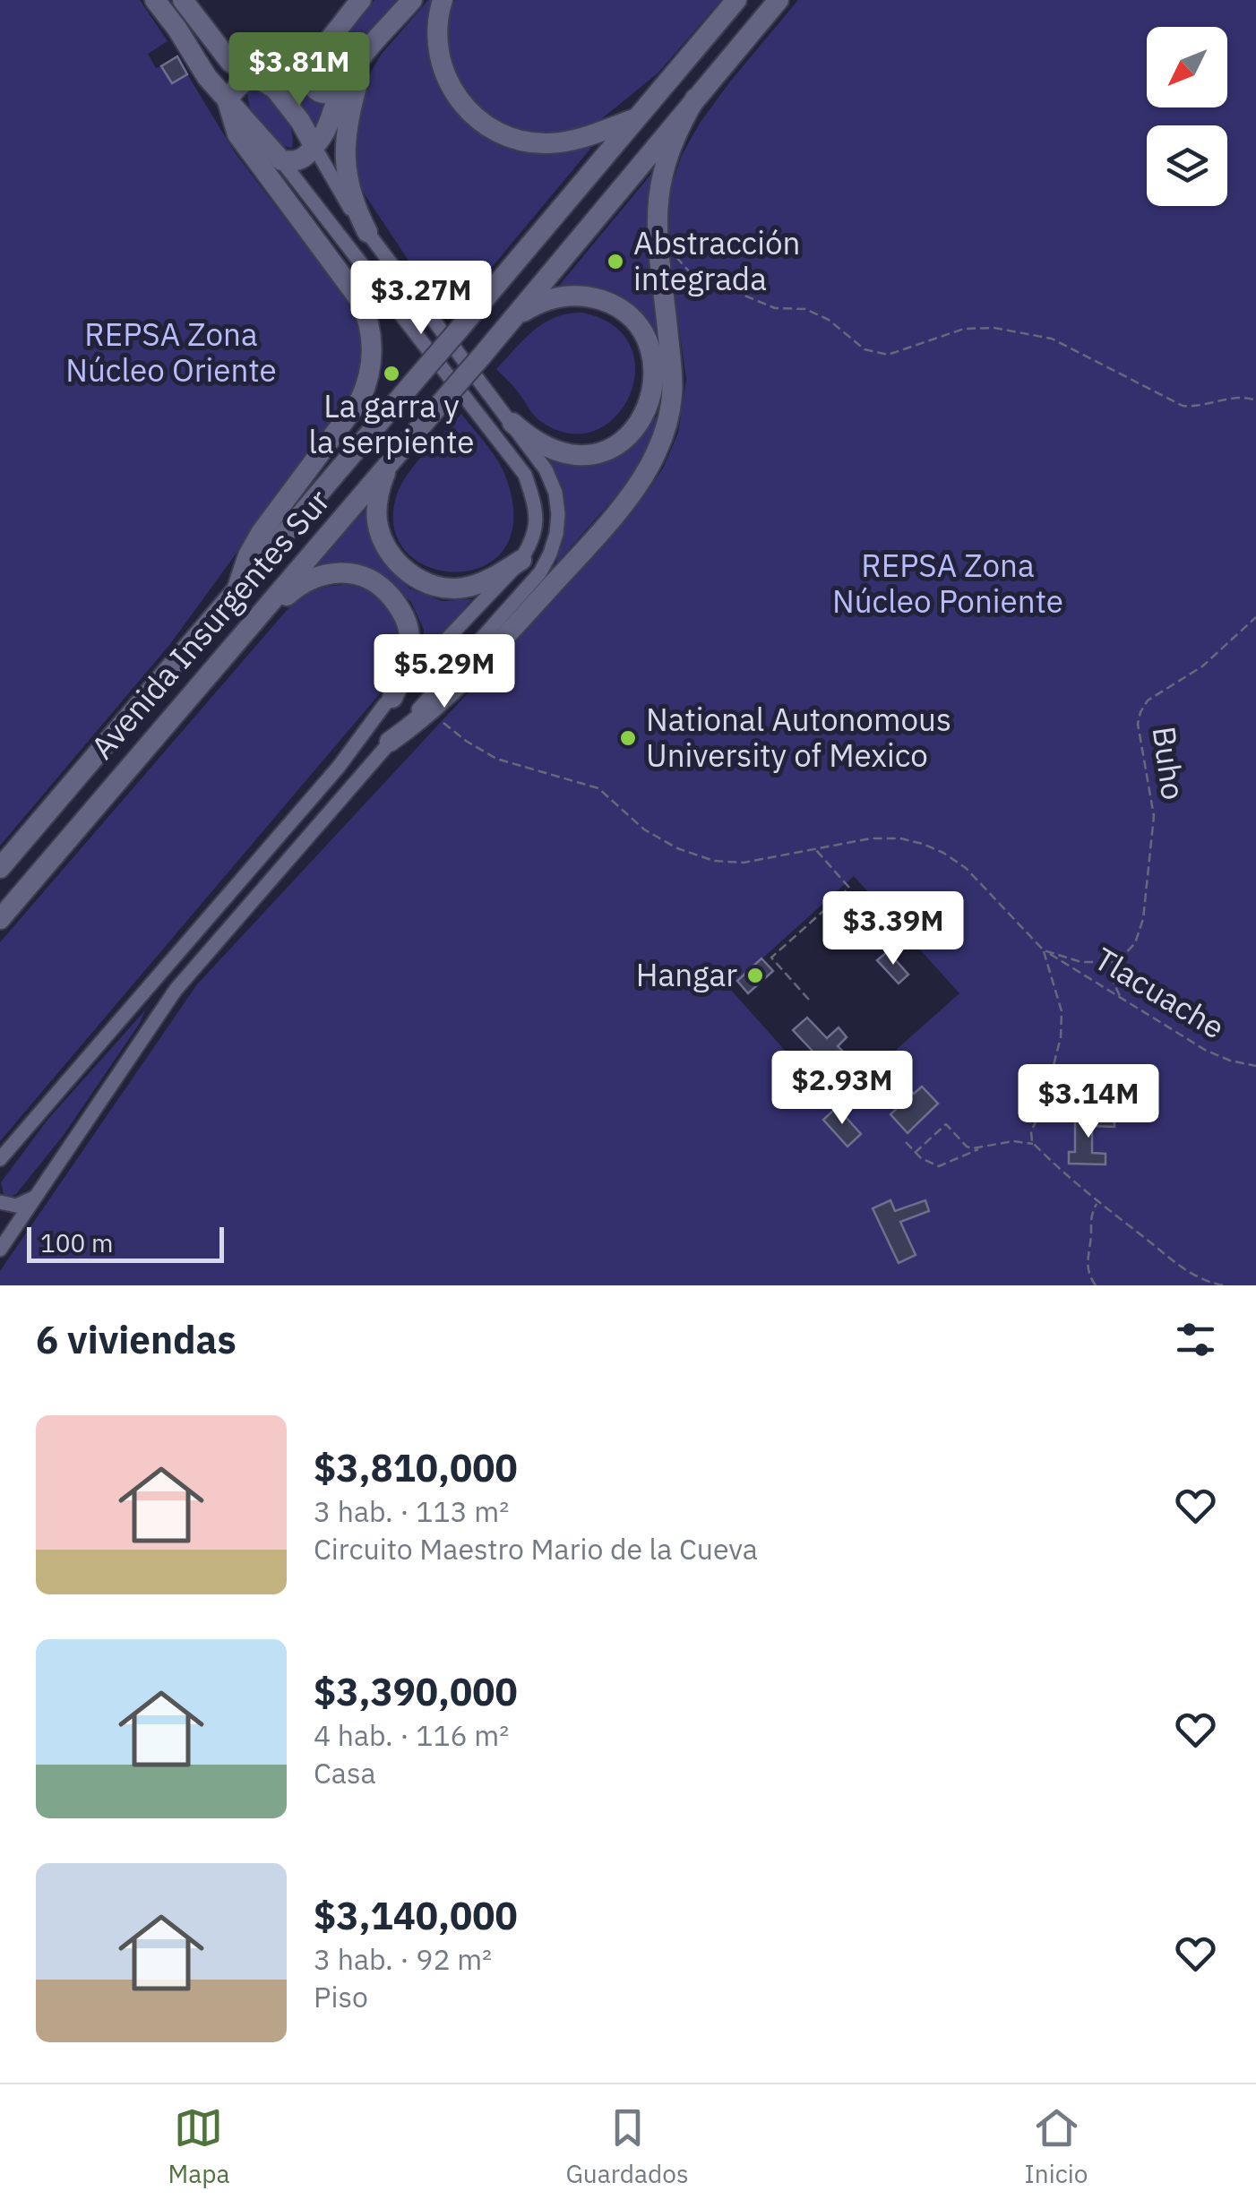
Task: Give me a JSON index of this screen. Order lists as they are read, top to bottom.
{
  "streets": {
    "main road": ["Avenida Insurgentes Sur"],
    "path": ["Buho", "Tlacuache"]
  },
  "parks": ["REPSA Zona Núcleo Oriente", "REPSA Zona Núcleo Poniente"],
  "places": [
    "Abstracción integrada",
    "La garra y la serpiente",
    "National Autonomous University of Mexico",
    "Hangar"
  ],
  "scale_bar": "100 m",
  "north": "bottom left",
  "page": {
    "price": [
      "$3.81M",
      "$3.27M",
      "$5.29M",
      "$3.39M",
      "$2.93M",
      "$3.14M"
    ],
    "scale": "100 m",
    "heading": "6 viviendas",
    "list": [
      {
        "name": "$3,810,000",
        "note": "3 hab. · 113 m² · Circuito Maestro Mario de la Cueva"
      },
      {
        "name": "$3,390,000",
        "note": "4 hab. · 116 m² · Casa"
      },
      {
        "name": "$3,140,000",
        "note": "3 hab. · 92 m² · Piso"
      }
    ],
    "tabs": ["Mapa", "Guardados", "Inicio"]
  }
}
